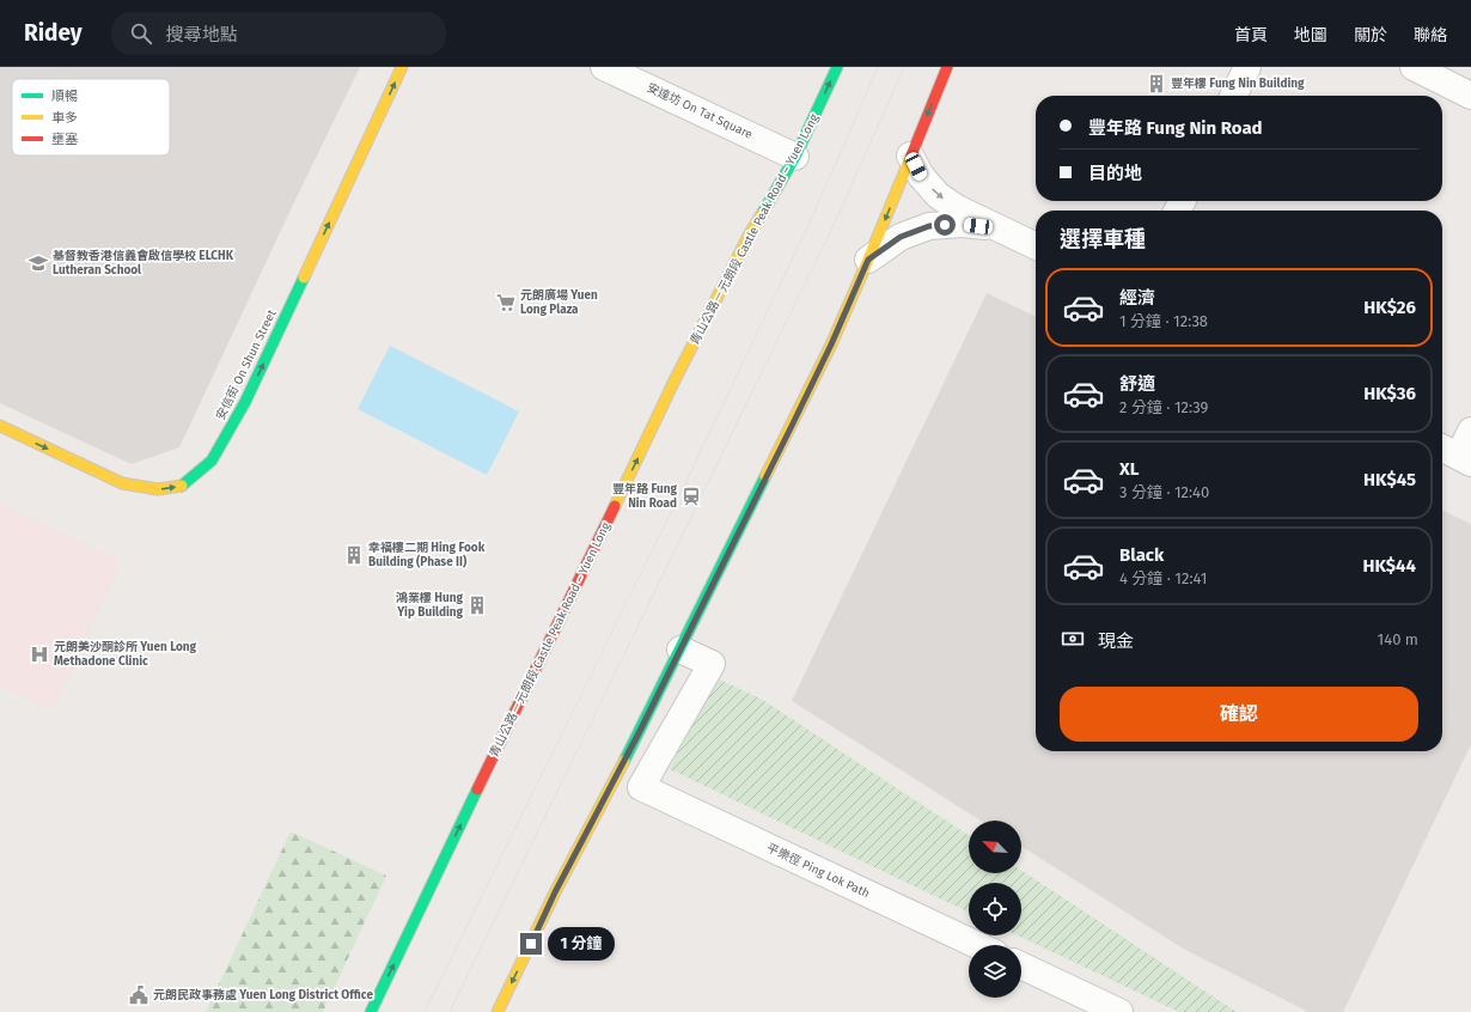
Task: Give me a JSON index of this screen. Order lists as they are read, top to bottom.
{
  "streets": {
    "main road": ["青山公路－元朗段 Castle Peak Road – Yuen Long", "安信街 On Shun Street"],
    "street": ["安達坊 On Tat Square", "平樂徑 Ping Lok Path"]
  },
  "crossings": [
    ["安達坊 On Tat Square", "青山公路－元朗段 Castle Peak Road – Yuen Long"]
  ],
  "one_way": ["青山公路－元朗段 Castle Peak Road – Yuen Long", "安信街 On Shun Street"],
  "places": {
    "building": ["豐年樓 Fung Nin Building", "幸福樓二期 Hing Fook Building (Phase II)", "鴻業樓 Hung Yip Building"],
    "school or university": ["基督教香港信義會啟信學校 ELCHK Lutheran School"],
    "supermarket": ["元朗廣場 Yuen Long Plaza"],
    "station": ["豐年路 Fung Nin Road"],
    "hospital": ["元朗美沙酮診所 Yuen Long Methadone Clinic"],
    "public building": ["元朗民政事務處 Yuen Long District Office"]
  },
  "legend": ["順暢", "車多", "壅塞"],
  "north": "top left",
  "page": {
    "header": "Ridey",
    "search": "搜尋地點",
    "nav": [
      "首頁",
      "地圖",
      "關於",
      "聯絡"
    ],
    "banner": ["豐年路 Fung Nin Road", "目的地"],
    "heading": "選擇車種",
    "list": [
      {
        "name": "經濟",
        "note": "1 分鐘 · 12:38",
        "value": "HK$26"
      },
      {
        "name": "舒適",
        "note": "2 分鐘 · 12:39",
        "value": "HK$36"
      },
      {
        "name": "XL",
        "note": "3 分鐘 · 12:40",
        "value": "HK$45"
      },
      {
        "name": "Black",
        "note": "4 分鐘 · 12:41",
        "value": "HK$44"
      }
    ],
    "pay": ["現金", "140 m"],
    "buttons": "確認",
    "bubble": "1 分鐘"
  }
}
